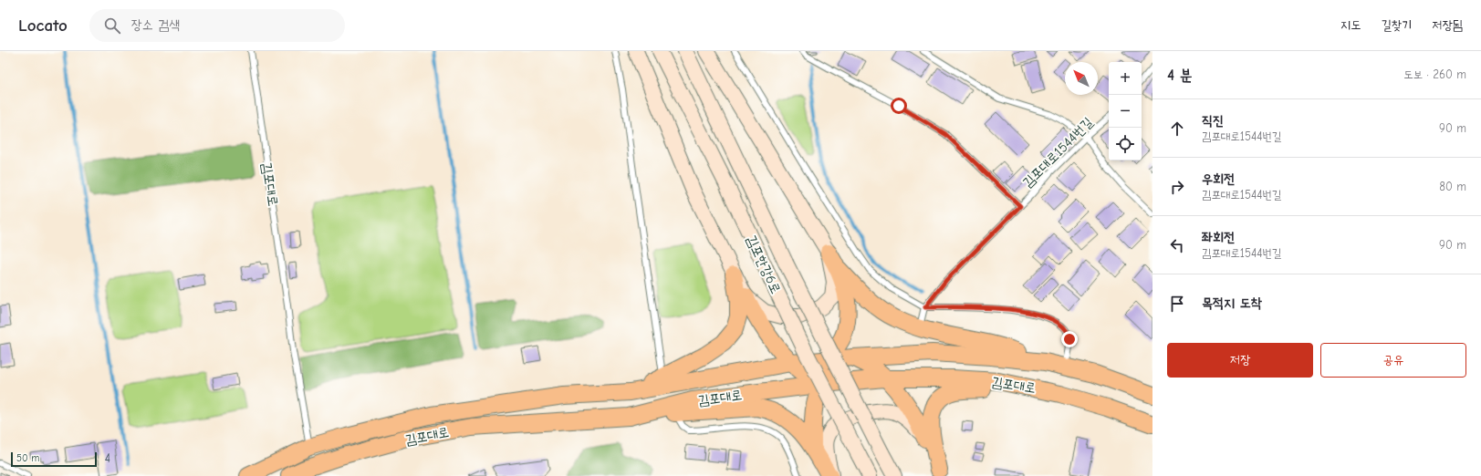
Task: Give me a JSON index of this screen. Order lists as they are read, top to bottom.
{
  "streets": {
    "main road": ["김포대로"],
    "street": ["김포한강6로"],
    "lane": ["김포대로1544번길"]
  },
  "house_numbers": ["4"],
  "scale_bar": "50 m",
  "north": "top left",
  "page": {
    "header": "Locato",
    "search": "장소 검색",
    "nav": ["지도", "길찾기", "저장됨"],
    "heading": ["4 분", "도보 · 260 m"],
    "map_buttons": ["+", "−"],
    "list": [
      ["직진", "김포대로1544번길", "90 m"],
      ["우회전", "김포대로1544번길", "80 m"],
      ["좌회전", "김포대로1544번길", "90 m"],
      "목적지 도착"
    ],
    "buttons": ["저장", "공유"],
    "scale": "50 m"
  }
}
